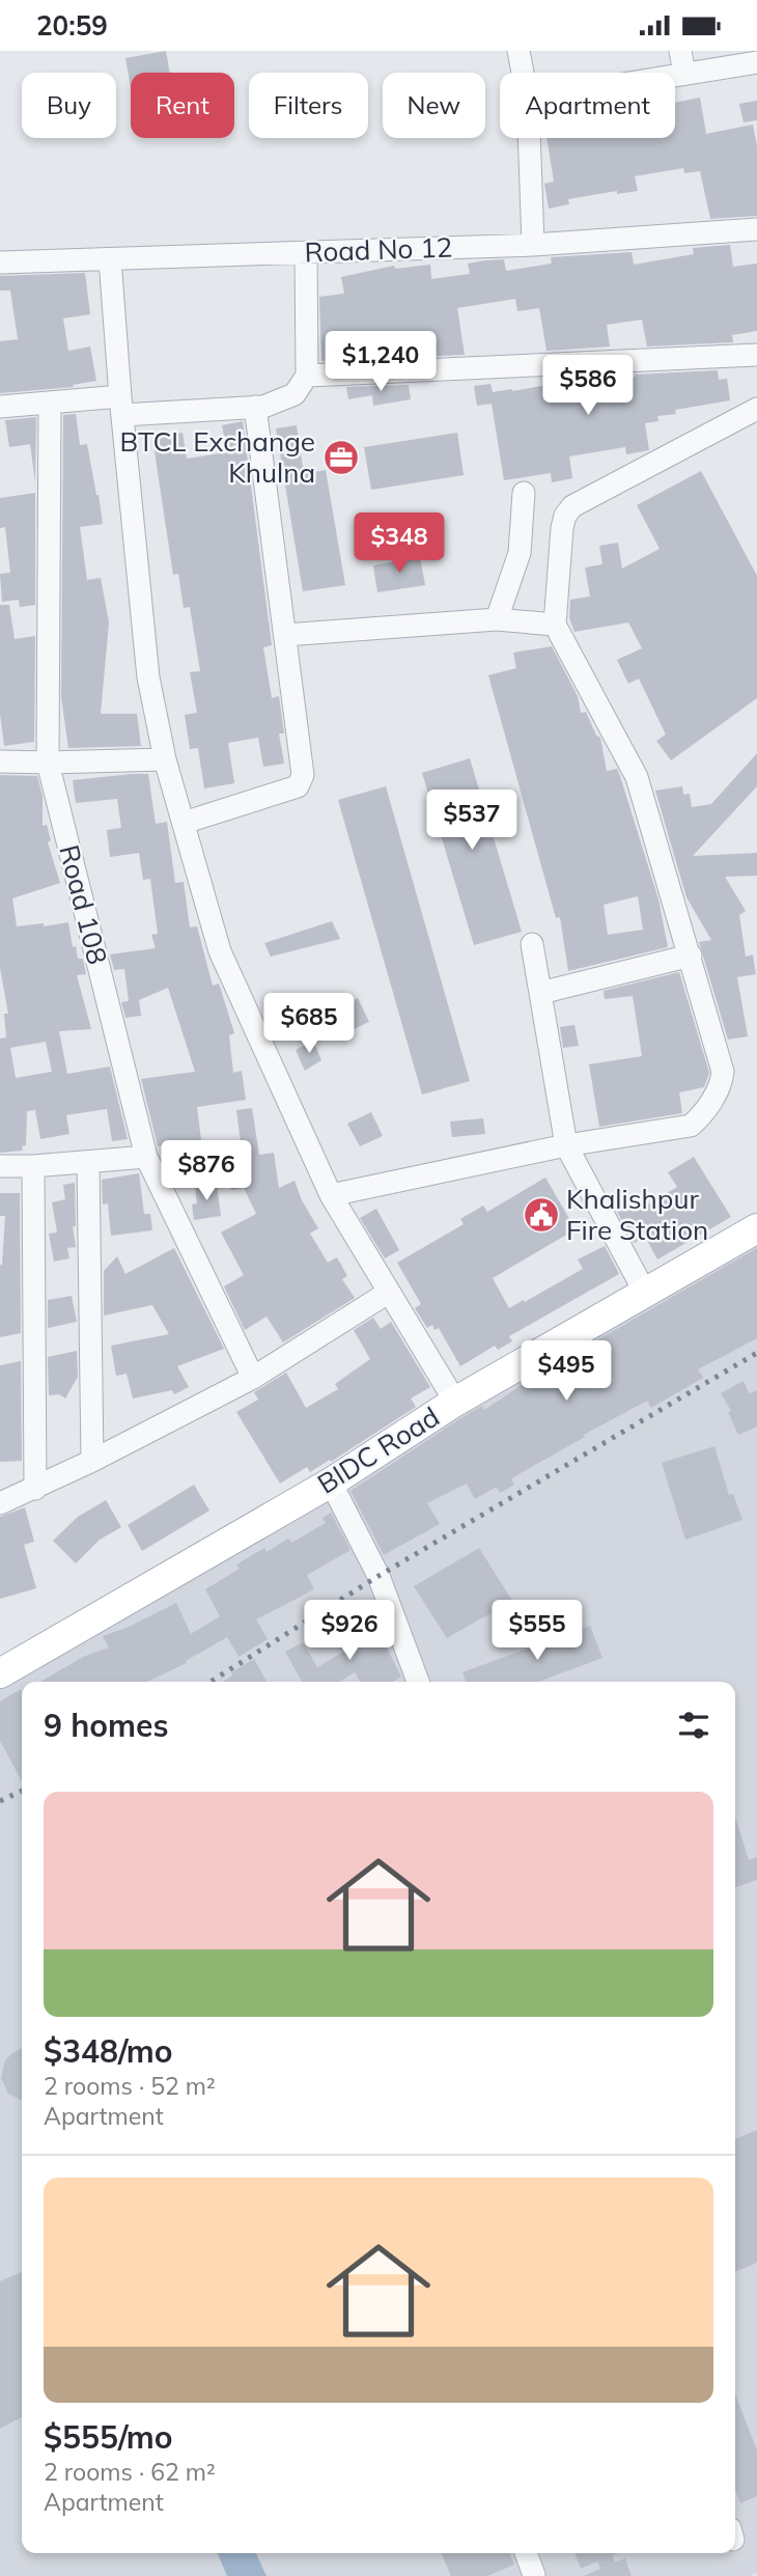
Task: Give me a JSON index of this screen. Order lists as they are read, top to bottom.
{
  "streets": {
    "main road": ["BIDC Road"],
    "street": ["Road No 12", "Road 108"]
  },
  "places": {
    "office": ["BTCL Exchange Khulna"],
    "public building": ["Khalishpur Fire Station"]
  },
  "page": {
    "status": "20:59",
    "chip": [
      "Buy",
      "Rent",
      "Filters",
      "New",
      "Apartment"
    ],
    "price": [
      "$1,240",
      "$586",
      "$348",
      "$537",
      "$685",
      "$876",
      "$495",
      "$926",
      "$555"
    ],
    "heading": "9 homes",
    "list": [
      {
        "name": "$348/mo",
        "note": "2 rooms · 52 m² · Apartment"
      },
      {
        "name": "$555/mo",
        "note": "2 rooms · 62 m² · Apartment"
      }
    ]
  }
}
